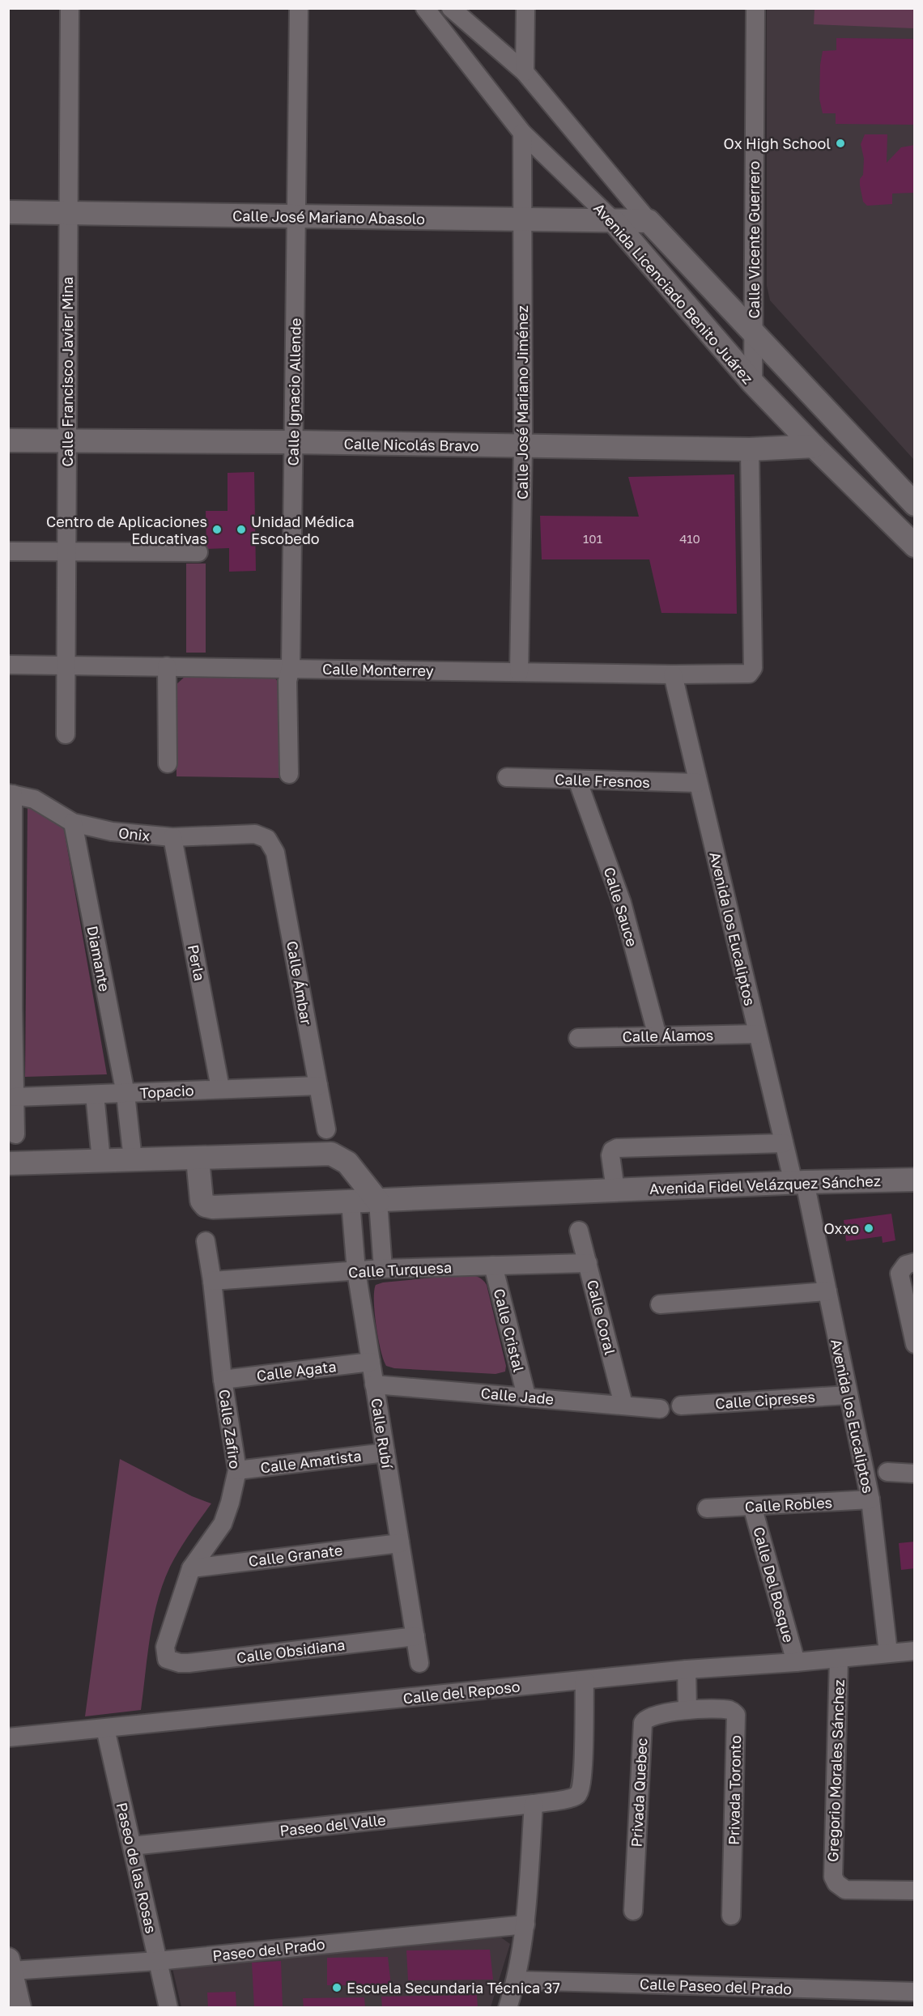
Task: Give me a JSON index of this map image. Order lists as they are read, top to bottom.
{
  "streets": {
    "street": [
      "Calle José Mariano Abasolo",
      "Calle Vicente Guerrero",
      "Avenida Licenciado Benito Juárez",
      "Calle Francisco Javier Mina",
      "Calle Ignacio Allende",
      "Calle José Mariano Jiménez",
      "Calle Nicolás Bravo",
      "Calle Monterrey",
      "Calle Fresnos",
      "Onix",
      "Calle Sauce",
      "Avenida los Eucaliptos",
      "Diamante",
      "Perla",
      "Calle Ámbar",
      "Calle Álamos",
      "Topacio",
      "Avenida Fidel Velázquez Sánchez",
      "Calle Turquesa",
      "Calle Coral",
      "Calle Cristal",
      "Calle Agata",
      "Calle Jade",
      "Calle Cipreses",
      "Calle Zafiro",
      "Calle Rubí",
      "Calle Amatista",
      "Calle Robles",
      "Calle Granate",
      "Calle Del Bosque",
      "Calle Obsidiana",
      "Calle del Reposo",
      "Gregorio Morales Sánchez",
      "Privada Toronto",
      "Privada Quebec",
      "Paseo del Valle",
      "Paseo de las Rosas",
      "Paseo del Prado",
      "Calle Paseo del Prado"
    ]
  },
  "crossings": [
    ["Calle José Mariano Abasolo", "Avenida Licenciado Benito Juárez"],
    ["Calle José Mariano Abasolo", "Calle Francisco Javier Mina"],
    ["Calle José Mariano Abasolo", "Calle Ignacio Allende"],
    ["Calle José Mariano Abasolo", "Calle José Mariano Jiménez"],
    ["Calle Vicente Guerrero", "Avenida Licenciado Benito Juárez"],
    ["Avenida Licenciado Benito Juárez", "Calle José Mariano Jiménez"],
    ["Avenida Licenciado Benito Juárez", "Calle Nicolás Bravo"],
    ["Calle Francisco Javier Mina", "Calle Nicolás Bravo"],
    ["Calle Francisco Javier Mina", "Calle Monterrey"],
    ["Calle Ignacio Allende", "Calle Nicolás Bravo"],
    ["Calle Ignacio Allende", "Calle Monterrey"],
    ["Calle José Mariano Jiménez", "Calle Nicolás Bravo"],
    ["Calle José Mariano Jiménez", "Calle Monterrey"],
    ["Calle Nicolás Bravo", "Calle Monterrey"],
    ["Calle Monterrey", "Avenida los Eucaliptos"],
    ["Calle Fresnos", "Calle Sauce"],
    ["Calle Fresnos", "Avenida los Eucaliptos"],
    ["Onix", "Diamante"],
    ["Onix", "Perla"],
    ["Onix", "Calle Ámbar"],
    ["Calle Sauce", "Calle Álamos"],
    ["Avenida los Eucaliptos", "Calle Álamos"],
    ["Avenida los Eucaliptos", "Avenida Fidel Velázquez Sánchez"],
    ["Avenida los Eucaliptos", "Calle Cipreses"],
    ["Avenida los Eucaliptos", "Calle Robles"],
    ["Avenida los Eucaliptos", "Calle del Reposo"],
    ["Diamante", "Topacio"],
    ["Perla", "Topacio"],
    ["Calle Ámbar", "Topacio"],
    ["Avenida Fidel Velázquez Sánchez", "Calle Rubí"],
    ["Calle Turquesa", "Calle Coral"],
    ["Calle Turquesa", "Calle Cristal"],
    ["Calle Turquesa", "Calle Zafiro"],
    ["Calle Turquesa", "Calle Rubí"],
    ["Calle Coral", "Calle Jade"],
    ["Calle Cristal", "Calle Jade"],
    ["Calle Agata", "Calle Zafiro"],
    ["Calle Agata", "Calle Rubí"],
    ["Calle Jade", "Calle Rubí"],
    ["Calle Zafiro", "Calle Amatista"],
    ["Calle Zafiro", "Calle Granate"],
    ["Calle Zafiro", "Calle Obsidiana"],
    ["Calle Rubí", "Calle Amatista"],
    ["Calle Rubí", "Calle Granate"],
    ["Calle Rubí", "Calle Obsidiana"],
    ["Calle Robles", "Calle Del Bosque"],
    ["Calle Del Bosque", "Calle del Reposo"],
    ["Calle del Reposo", "Gregorio Morales Sánchez"],
    ["Calle del Reposo", "Paseo del Valle"],
    ["Calle del Reposo", "Paseo de las Rosas"],
    ["Privada Toronto", "Privada Quebec"],
    ["Paseo del Valle", "Paseo de las Rosas"],
    ["Paseo de las Rosas", "Paseo del Prado"]
  ],
  "places": [
    "Ox High School",
    "Centro de Aplicaciones Educativas",
    "Unidad Médica Escobedo",
    "Oxxo",
    "Escuela Secundaria Técnica 37"
  ],
  "house_numbers": ["101", "410"]
}
